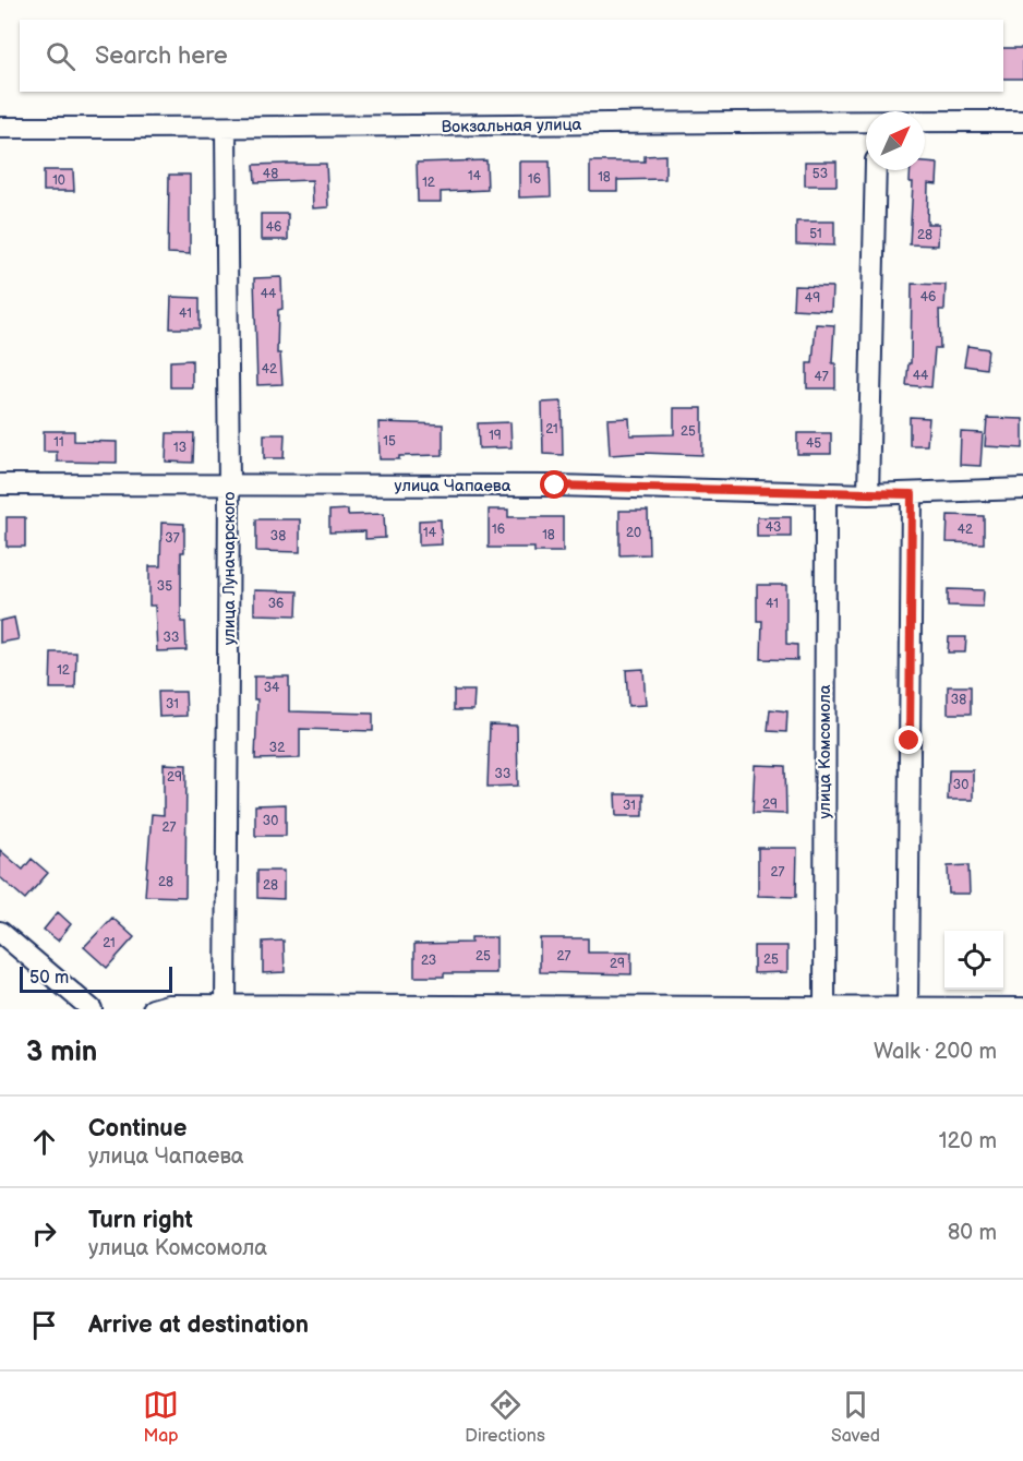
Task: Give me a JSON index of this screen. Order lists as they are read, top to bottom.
{
  "streets": {
    "street": [
      "Вокзальная улица",
      "улица Чапаева",
      "улица Луначарского",
      "улица Комсомола"
    ]
  },
  "crossings": [
    ["Вокзальная улица", "улица Луначарского"],
    ["улица Чапаева", "улица Луначарского"],
    ["улица Чапаева", "улица Комсомола"]
  ],
  "house_numbers": [
    "48",
    "53",
    "14",
    "18",
    "16",
    "10",
    "12",
    "46",
    "51",
    "28",
    "44",
    "46",
    "49",
    "41",
    "42",
    "44",
    "47",
    "21",
    "25",
    "19",
    "15",
    "11",
    "45",
    "13",
    "43",
    "16",
    "42",
    "14",
    "20",
    "18",
    "38",
    "37",
    "35",
    "36",
    "41",
    "33",
    "12",
    "34",
    "38",
    "31",
    "32",
    "33",
    "29",
    "30",
    "29",
    "31",
    "30",
    "27",
    "27",
    "28",
    "28",
    "21",
    "25",
    "27",
    "25",
    "23",
    "29"
  ],
  "scale_bar": "50 m",
  "north": "top right",
  "page": {
    "search": "Search here",
    "scale": "50 m",
    "heading": ["3 min", "Walk · 200 m"],
    "list": [
      ["Continue", "улица Чапаева", "120 m"],
      ["Turn right", "улица Комсомола", "80 m"],
      "Arrive at destination"
    ],
    "nav": ["Map", "Directions", "Saved"]
  }
}
